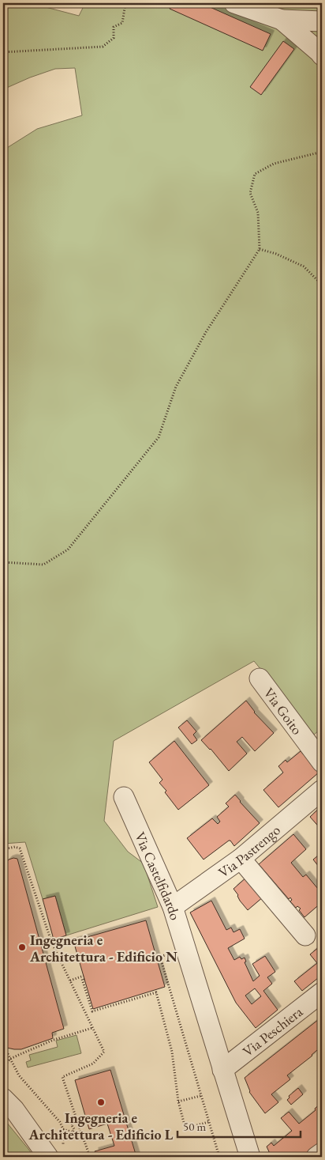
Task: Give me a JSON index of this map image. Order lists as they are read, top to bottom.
{
  "streets": {
    "street": [
      "Via Goito",
      "Via Pastrengo",
      "Via Castelfidardo",
      "Via Peschiera"
    ]
  },
  "crossings": [
    ["Via Pastrengo", "Via Castelfidardo"],
    ["Via Castelfidardo", "Via Peschiera"]
  ],
  "places": ["Ingegneria e Architettura - Edificio N", "Ingegneria e Architettura - Edificio L"],
  "scale_bar": "50 m"
}
